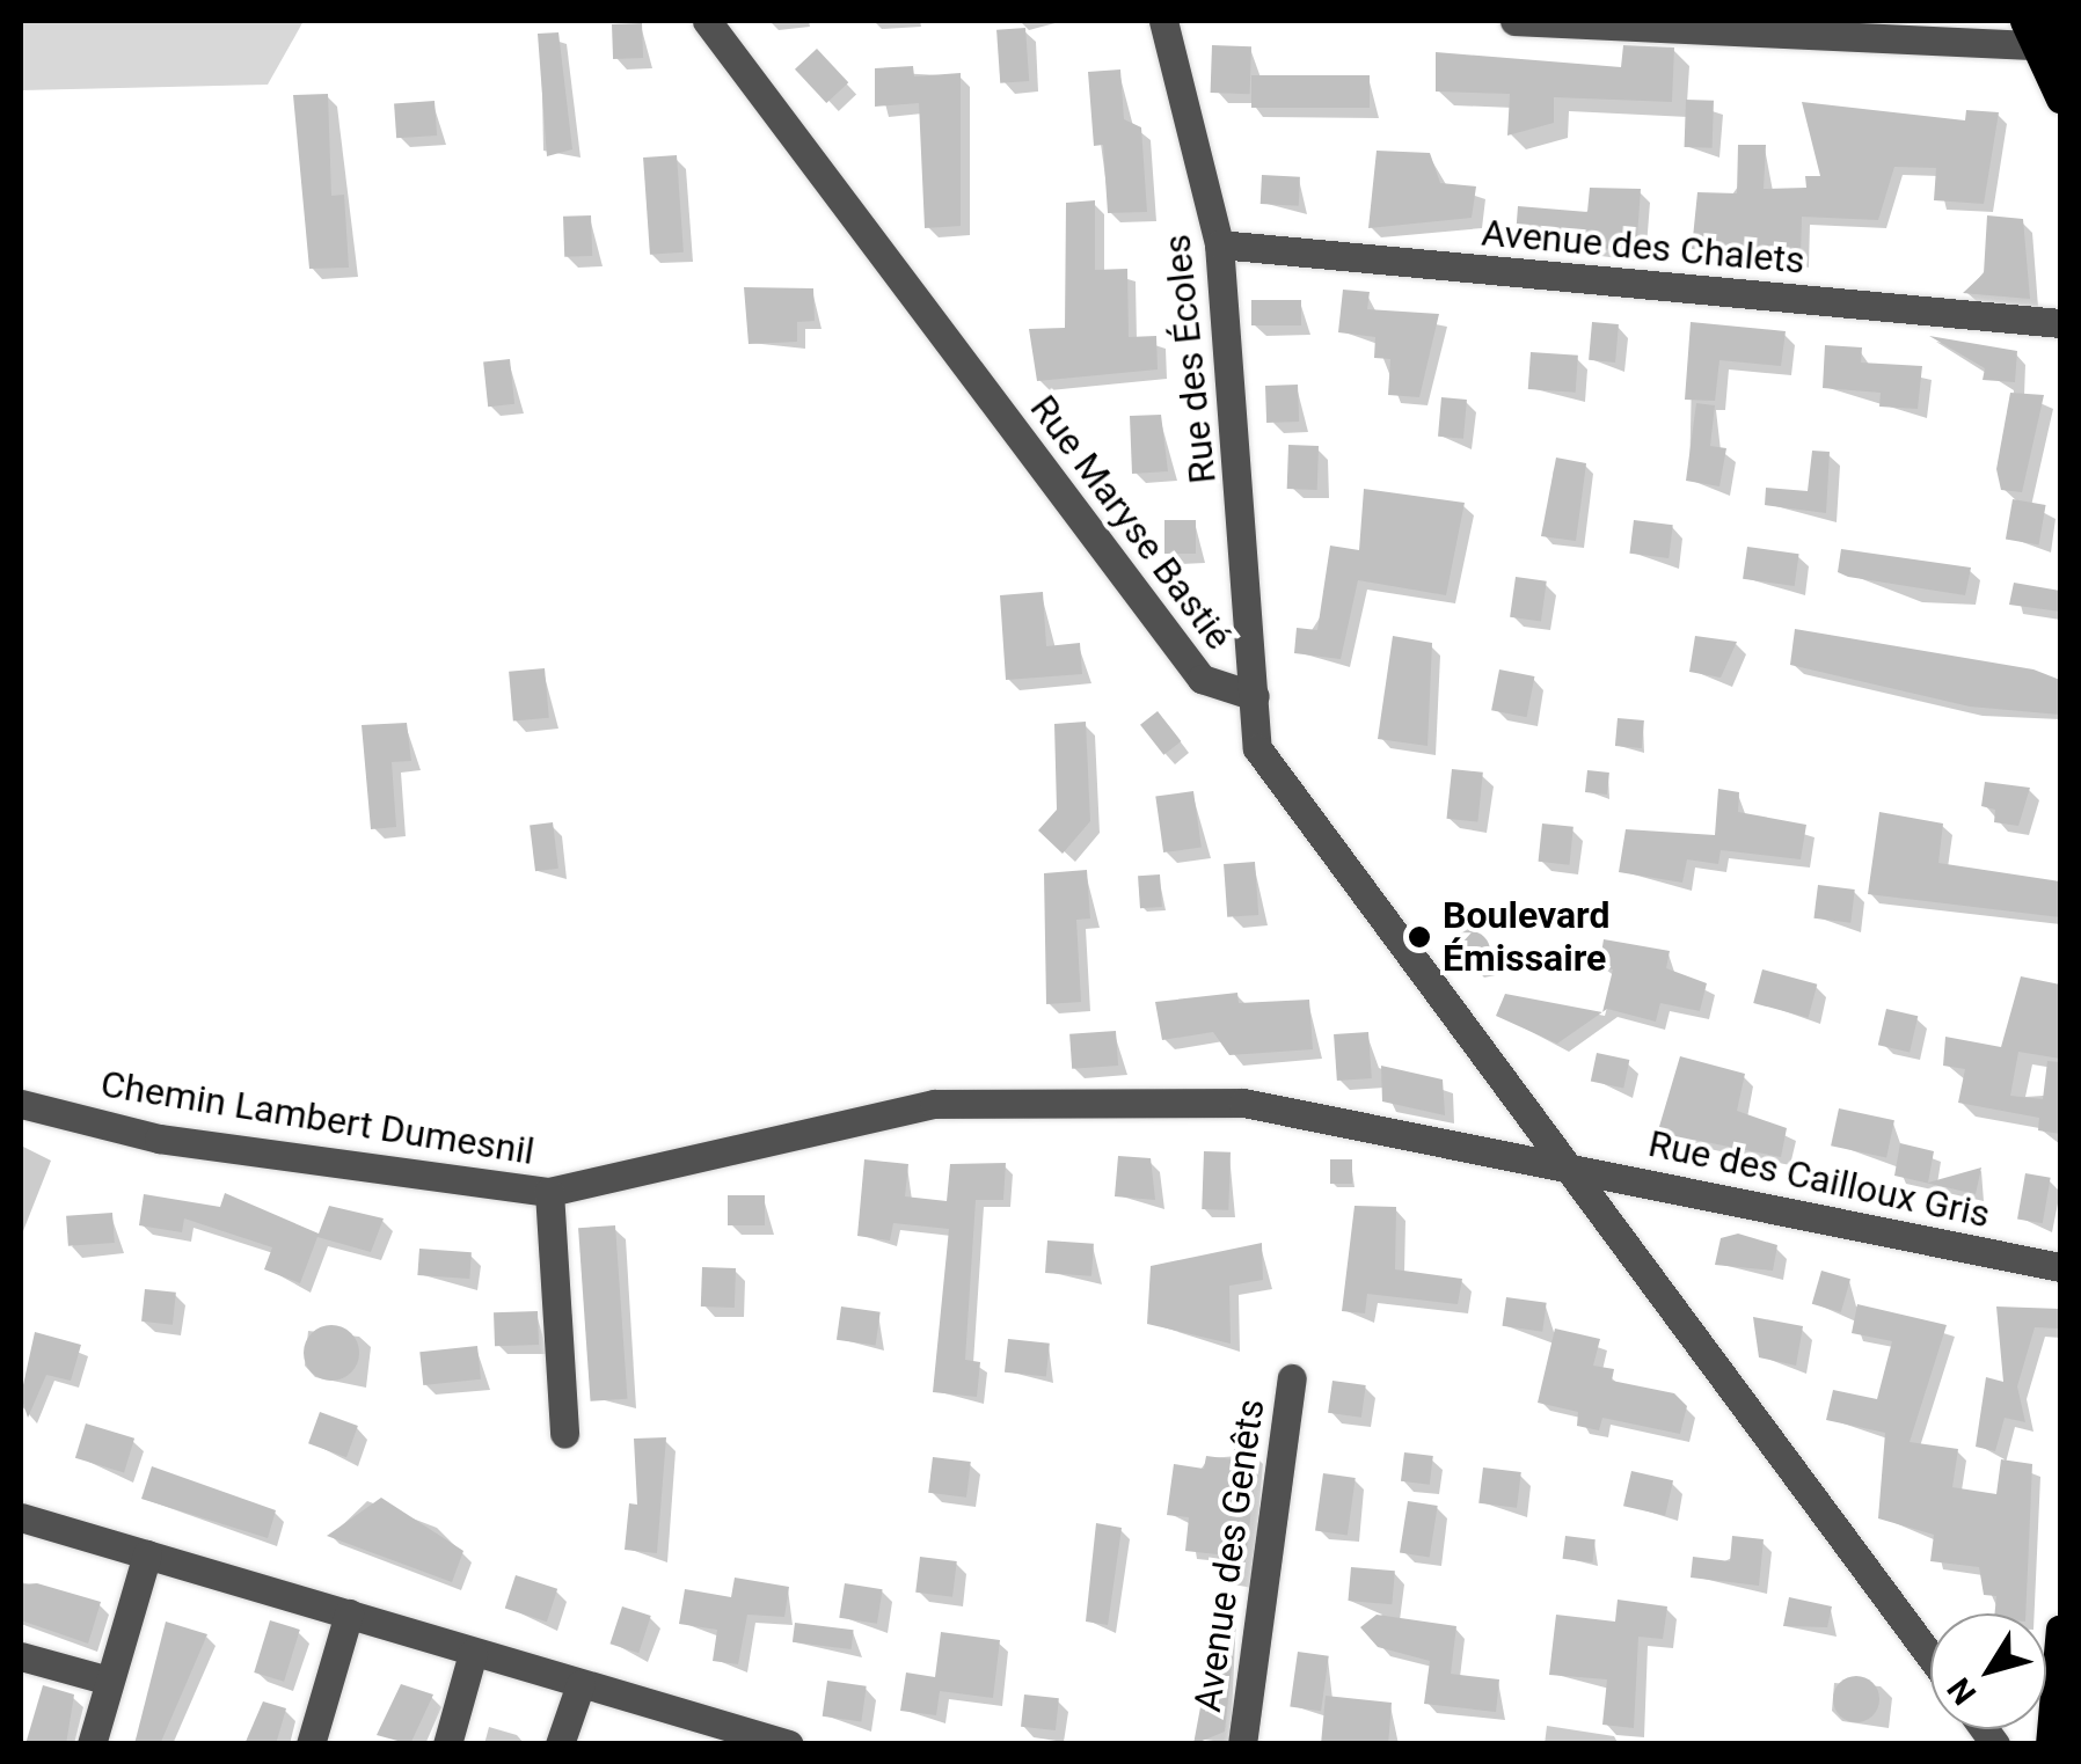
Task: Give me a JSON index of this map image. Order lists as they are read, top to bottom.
{
  "streets": {
    "street": [
      "Avenue des Chalets",
      "Rue des Écoles",
      "Rue Maryse Bastié",
      "Chemin Lambert Dumesnil",
      "Rue des Cailloux Gris",
      "Avenue des Genêts"
    ]
  },
  "crossings": [
    ["Avenue des Chalets", "Rue des Écoles"],
    ["Rue des Écoles", "Rue Maryse Bastié"],
    ["Chemin Lambert Dumesnil", "Rue des Cailloux Gris"]
  ],
  "places": ["Boulevard Émissaire"],
  "north": "bottom left"
}
